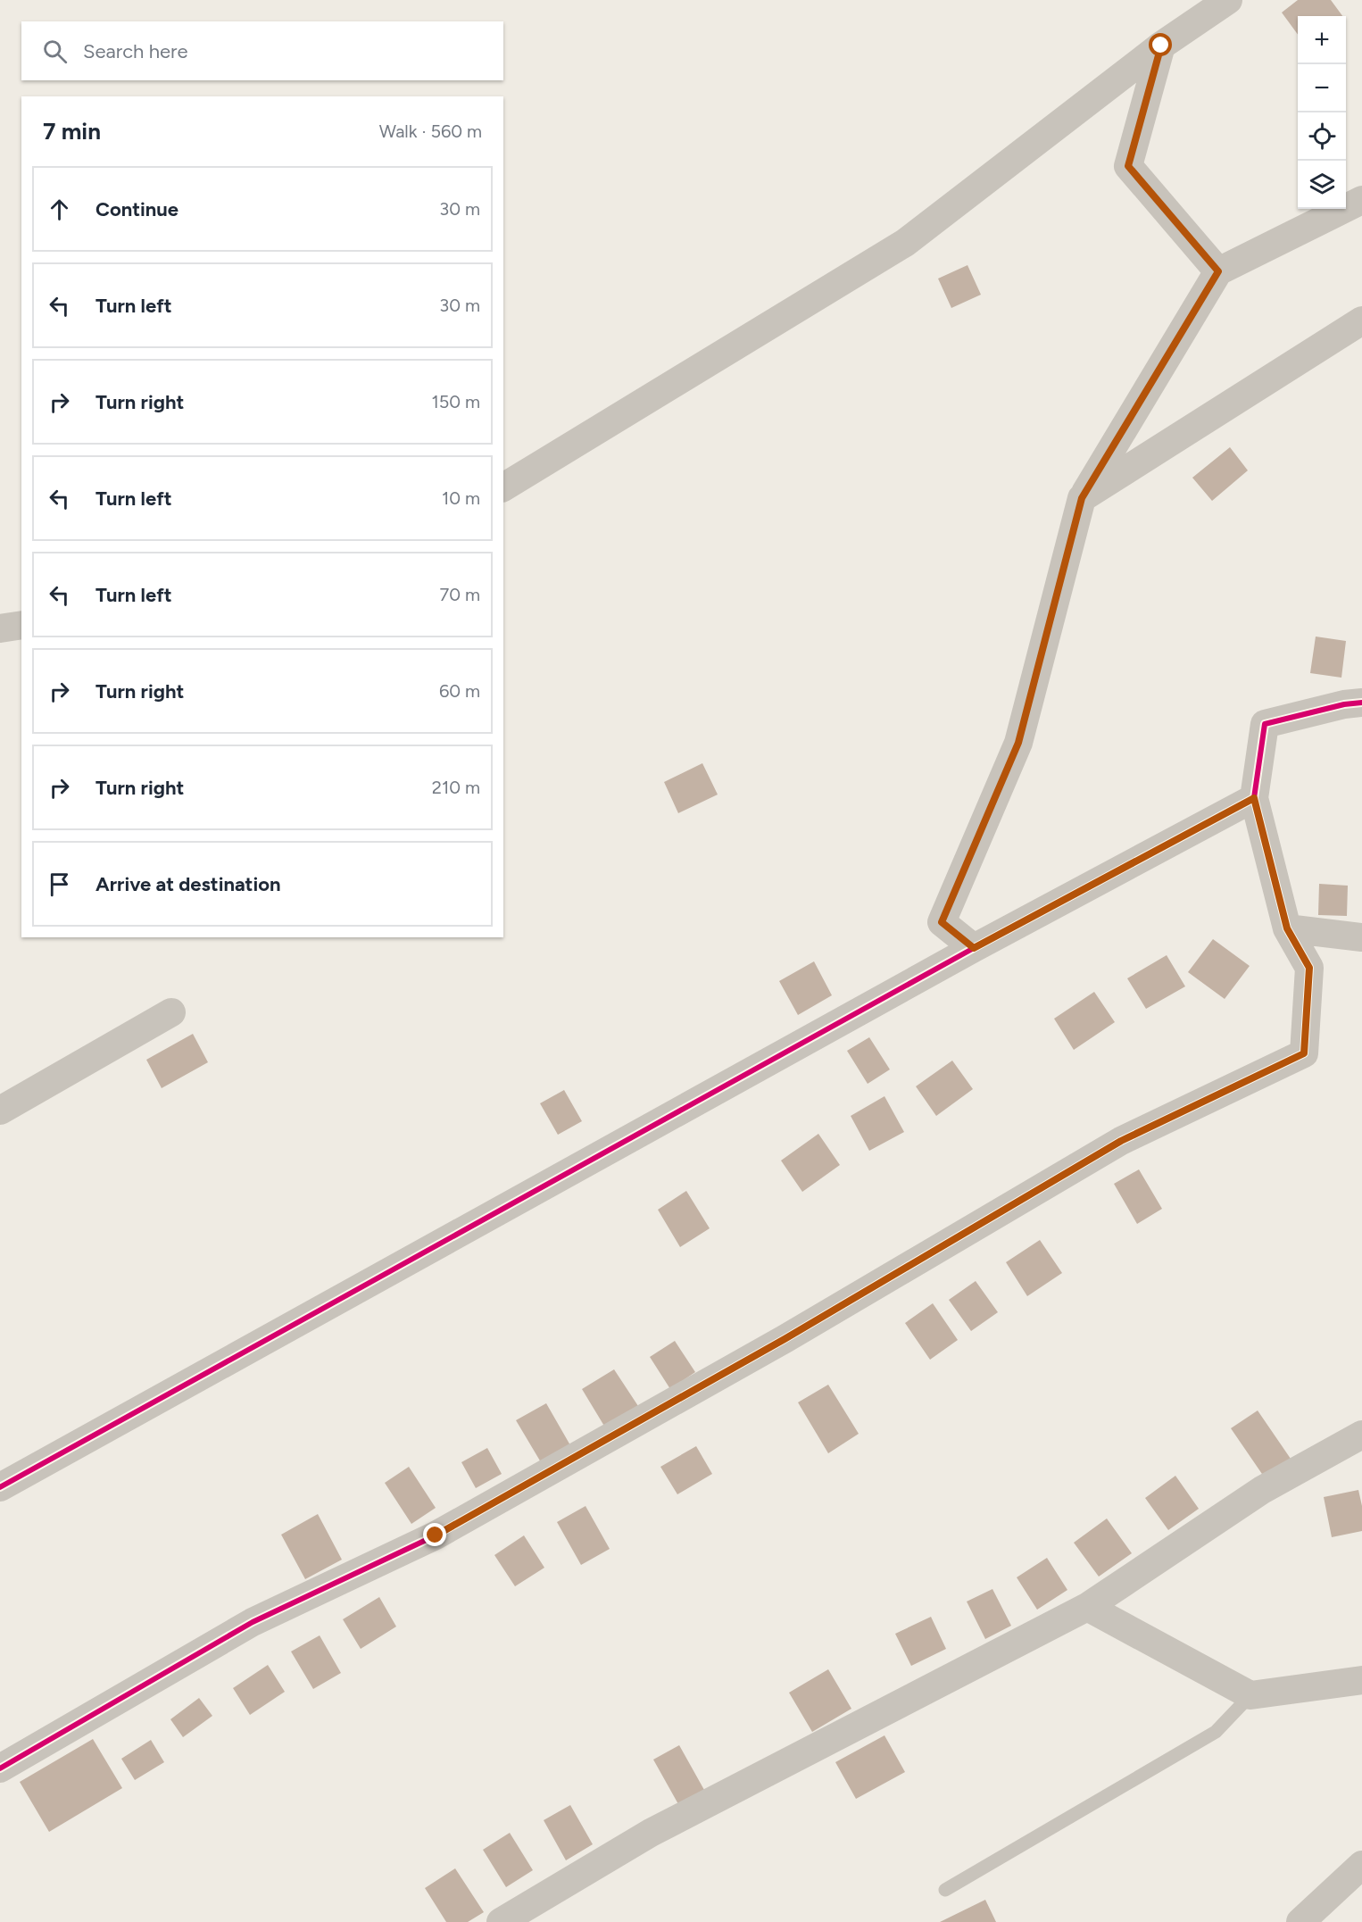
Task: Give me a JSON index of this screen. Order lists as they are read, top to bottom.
{
  "page": {
    "map_buttons": ["+", "−"],
    "search": "Search here",
    "heading": ["7 min", "Walk · 560 m"],
    "list": [
      ["Continue", "30 m"],
      ["Turn left", "30 m"],
      ["Turn right", "150 m"],
      ["Turn left", "10 m"],
      ["Turn left", "70 m"],
      ["Turn right", "60 m"],
      ["Turn right", "210 m"],
      "Arrive at destination"
    ]
  }
}
